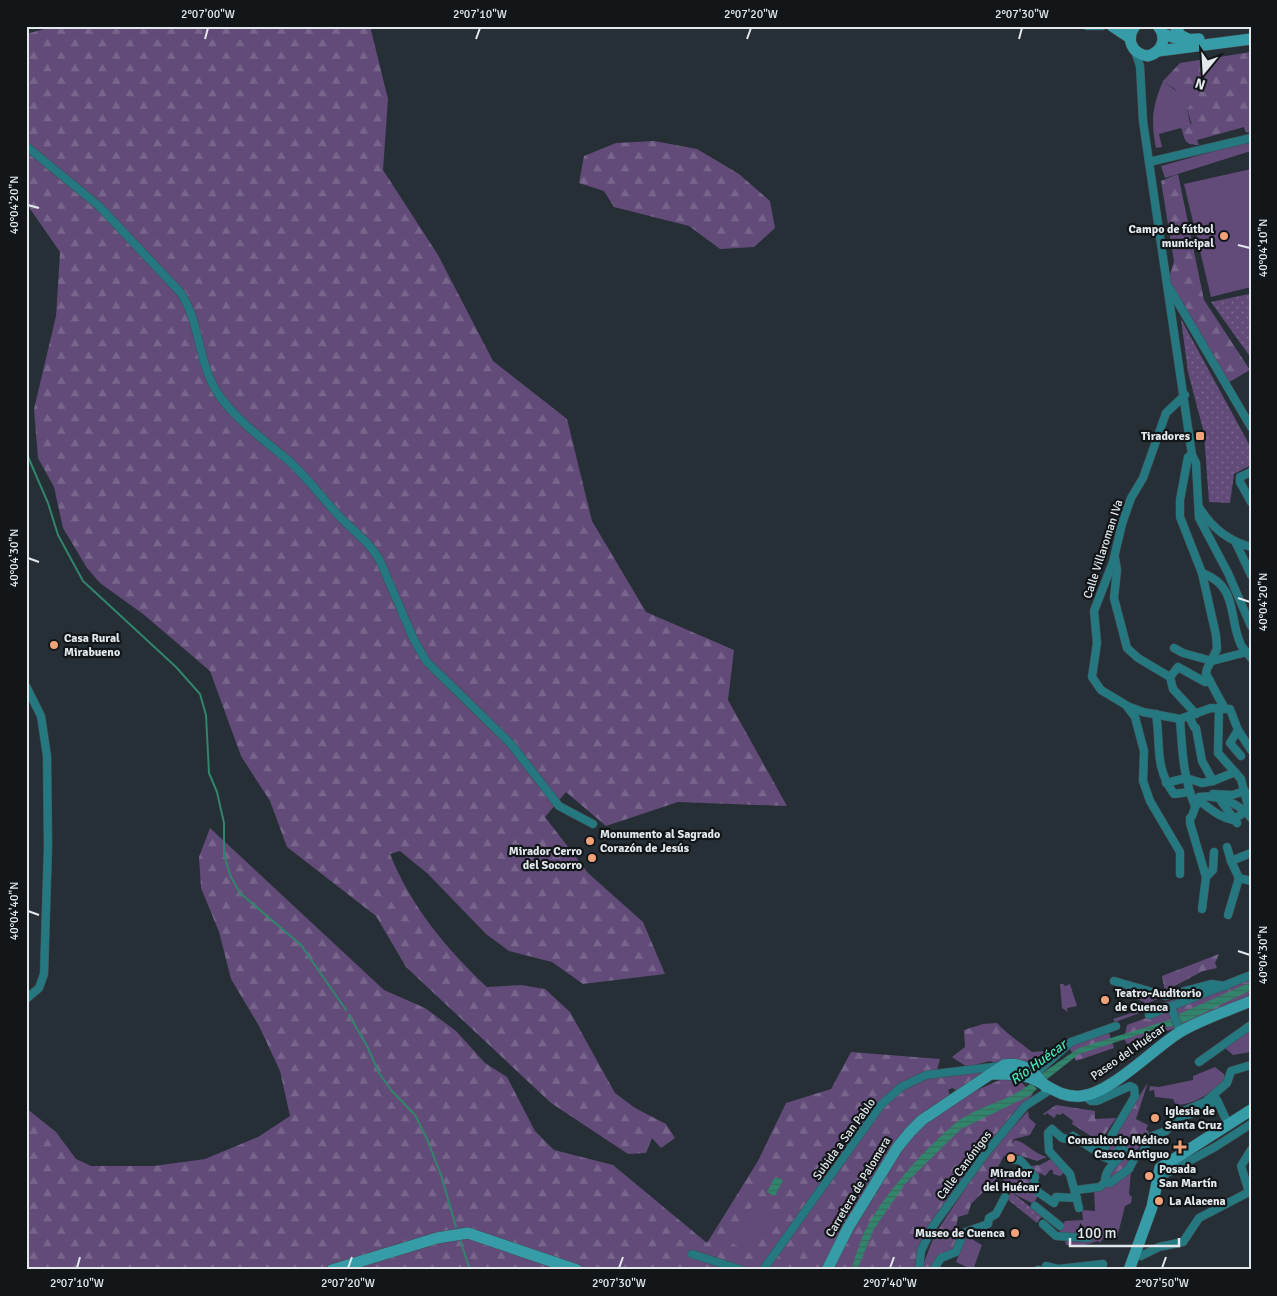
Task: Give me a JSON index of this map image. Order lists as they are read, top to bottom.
{
  "streets": {
    "street": [
      "Calle Villaroman IVa",
      "Paseo del Huécar",
      "Subida a San Pablo",
      "Calle Canónigos",
      "Carretera de Palomera"
    ]
  },
  "crossings": [
    ["Paseo del Huécar", "Calle Canónigos"]
  ],
  "water": ["Río Huécar"],
  "places": {
    "other": [
      "Campo de fútbol municipal",
      "Casa Rural Mirabueno",
      "Monumento al Sagrado Corazón de Jesús",
      "Mirador Cerro del Socorro",
      "Teatro-Auditorio de Cuenca",
      "Iglesia de Santa Cruz",
      "Mirador del Huécar",
      "Posada San Martín",
      "La Alacena",
      "Museo de Cuenca"
    ],
    "transit": ["Tiradores"],
    "health": ["Consultorio Médico Casco Antiguo"]
  },
  "scale_bar": "100 m",
  "north": "bottom",
  "coordinates": [
    "2°07'00\"W",
    "2°07'10\"W",
    "2°07'20\"W",
    "2°07'30\"W",
    "40°04'20\"N",
    "40°04'10\"N",
    "40°04'30\"N",
    "40°04'40\"N",
    "2°07'40\"W",
    "2°07'50\"W"
  ]
}
